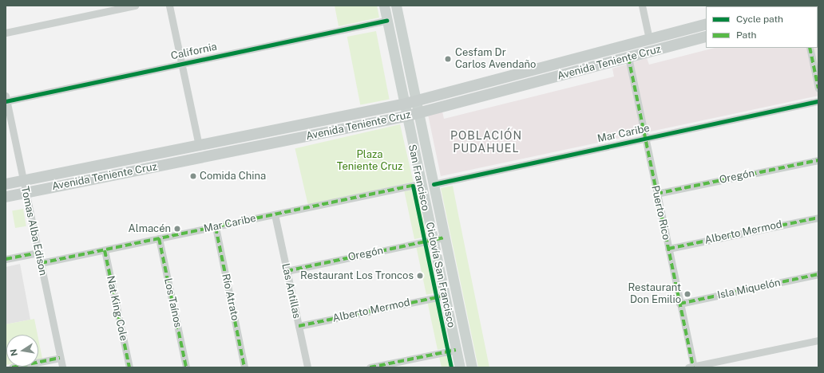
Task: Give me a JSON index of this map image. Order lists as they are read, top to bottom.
{
  "streets": {
    "main road": ["Avenida Teniente Cruz", "San Francisco"],
    "street": [
      "California",
      "Mar Caribe",
      "Oregón",
      "Puerto Rico",
      "Tomas Alba Edison",
      "Alberto Mermod",
      "Isla Miquelón",
      "Las Antillas",
      "Río Atrato",
      "Los Taínos",
      "Nat King Cole"
    ],
    "cycle path": ["Ciclovía San Francisco"]
  },
  "crossings": [
    ["California", "San Francisco"],
    ["California", "Tomas Alba Edison"],
    ["Avenida Teniente Cruz", "San Francisco"],
    ["Avenida Teniente Cruz", "Puerto Rico"],
    ["Avenida Teniente Cruz", "Tomas Alba Edison"],
    ["Mar Caribe", "San Francisco"],
    ["Mar Caribe", "Puerto Rico"],
    ["Mar Caribe", "Tomas Alba Edison"],
    ["Mar Caribe", "Las Antillas"],
    ["Mar Caribe", "Río Atrato"],
    ["Mar Caribe", "Los Taínos"],
    ["Mar Caribe", "Nat King Cole"],
    ["Oregón", "San Francisco"],
    ["Oregón", "Puerto Rico"],
    ["Oregón", "Las Antillas"],
    ["San Francisco", "Alberto Mermod"],
    ["Puerto Rico", "Alberto Mermod"],
    ["Puerto Rico", "Isla Miquelón"],
    ["Alberto Mermod", "Las Antillas"]
  ],
  "districts": ["POBLACIÓN PUDAHUEL"],
  "parks": ["Plaza Teniente Cruz"],
  "places": [
    "Cesfam Dr Carlos Avendaño",
    "Comida China",
    "Almacén",
    "Restaurant Los Troncos",
    "Restaurant Don Emilio"
  ],
  "legend": ["Cycle path", "Path"],
  "north": "left"
}
